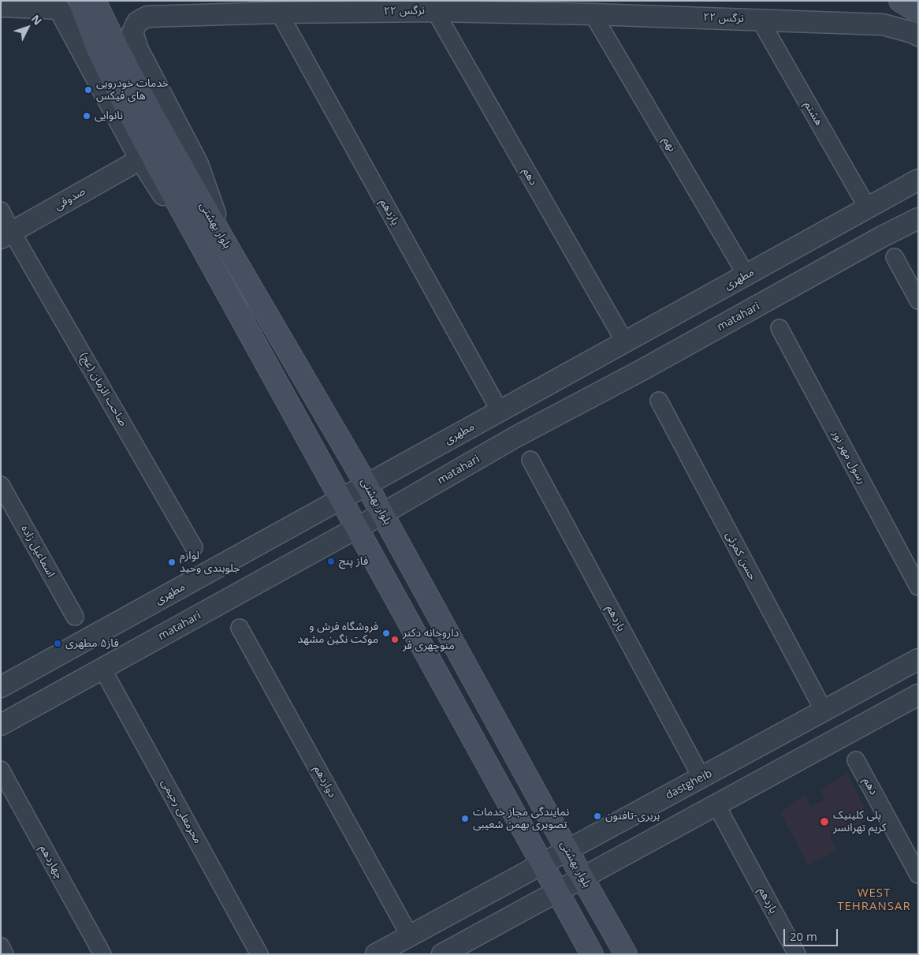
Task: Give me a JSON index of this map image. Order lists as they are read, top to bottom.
{
  "streets": {
    "main road": ["بلوار بهشتی"],
    "street": [
      "نرگس ۲۲",
      "هشتم",
      "نهم",
      "دهم",
      "صدوقی",
      "یازدهم",
      "مطهری",
      "matahari",
      "صاحب الزمان (عج)",
      "رسول مهر نور",
      "اسماعیل زاده",
      "حسن کمرئی",
      "دوازدهم",
      "dastgheib",
      "محرمعلی رحیمی",
      "چهاردهم"
    ]
  },
  "crossings": [
    ["نرگس ۲۲", "هشتم"],
    ["نرگس ۲۲", "نهم"],
    ["نرگس ۲۲", "دهم"],
    ["نرگس ۲۲", "یازدهم"],
    ["نرگس ۲۲", "بلوار بهشتی"],
    ["هشتم", "مطهری"],
    ["نهم", "مطهری"],
    ["دهم", "مطهری"],
    ["صدوقی", "صاحب الزمان (عج)"],
    ["یازدهم", "مطهری"],
    ["یازدهم", "dastgheib"],
    ["بلوار بهشتی", "مطهری"],
    ["بلوار بهشتی", "matahari"],
    ["بلوار بهشتی", "dastgheib"],
    ["matahari", "محرمعلی رحیمی"],
    ["حسن کمرئی", "dastgheib"],
    ["دوازدهم", "dastgheib"]
  ],
  "districts": ["WEST TEHRANSAR"],
  "places": [
    "خدمات خودرویی های فیکس",
    "نانوایی",
    "فاز پنج",
    "لوازم جلوبندی وحید",
    "فروشگاه فرش و موکت نگین مشهد",
    "داروخانه دکتر منوچهری فر",
    "فاز۵ مطهری",
    "بربری-تافتون",
    "نمایندگی مجاز خدمات تصویری بهمن شعیبی",
    "پلی کلینیک کریم تهرانسر"
  ],
  "scale_bar": "20 m",
  "north": "top right"
}
